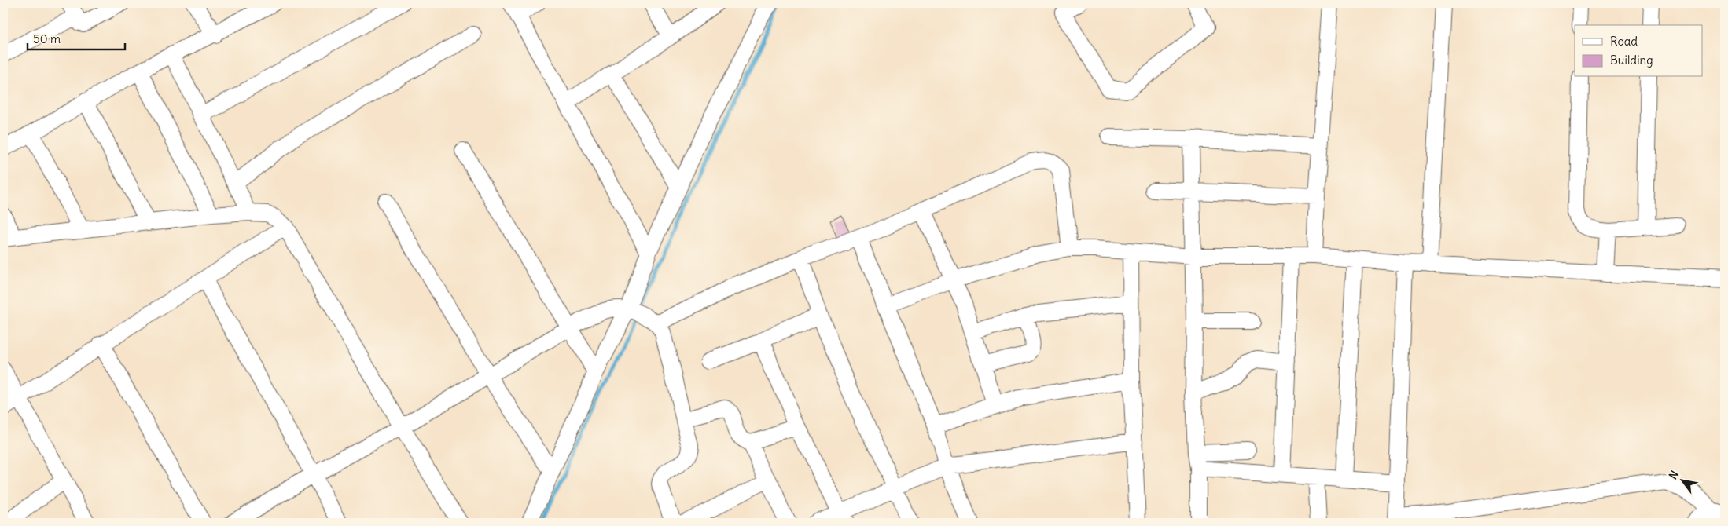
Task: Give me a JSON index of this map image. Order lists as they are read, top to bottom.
{
  "legend": ["Road", "Building"],
  "scale_bar": "50 m",
  "north": "top left"
}
